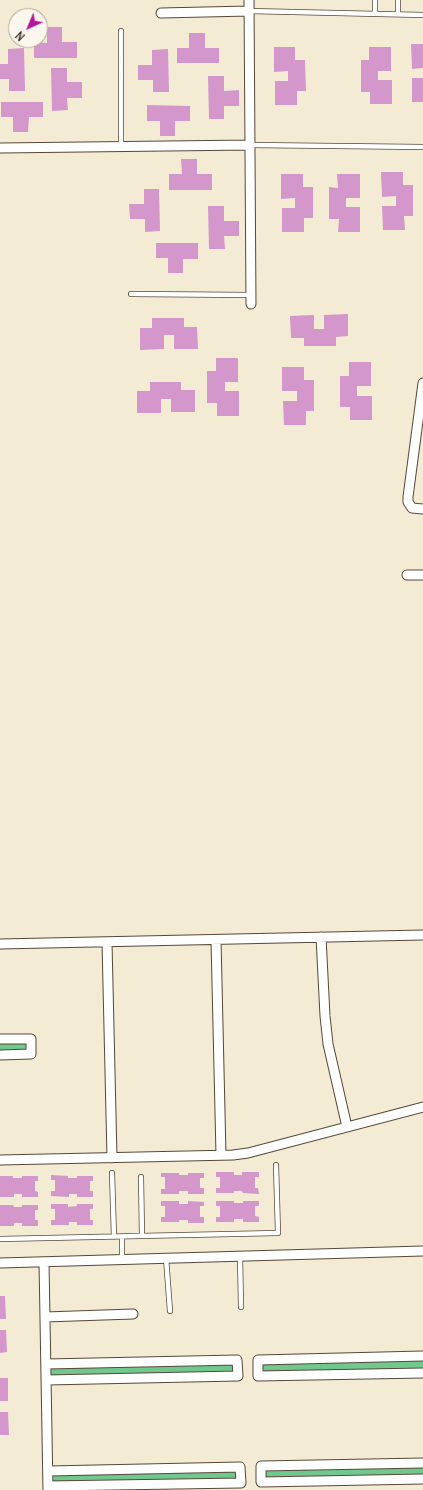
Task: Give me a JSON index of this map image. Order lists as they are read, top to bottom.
{
  "north": "bottom left"
}
